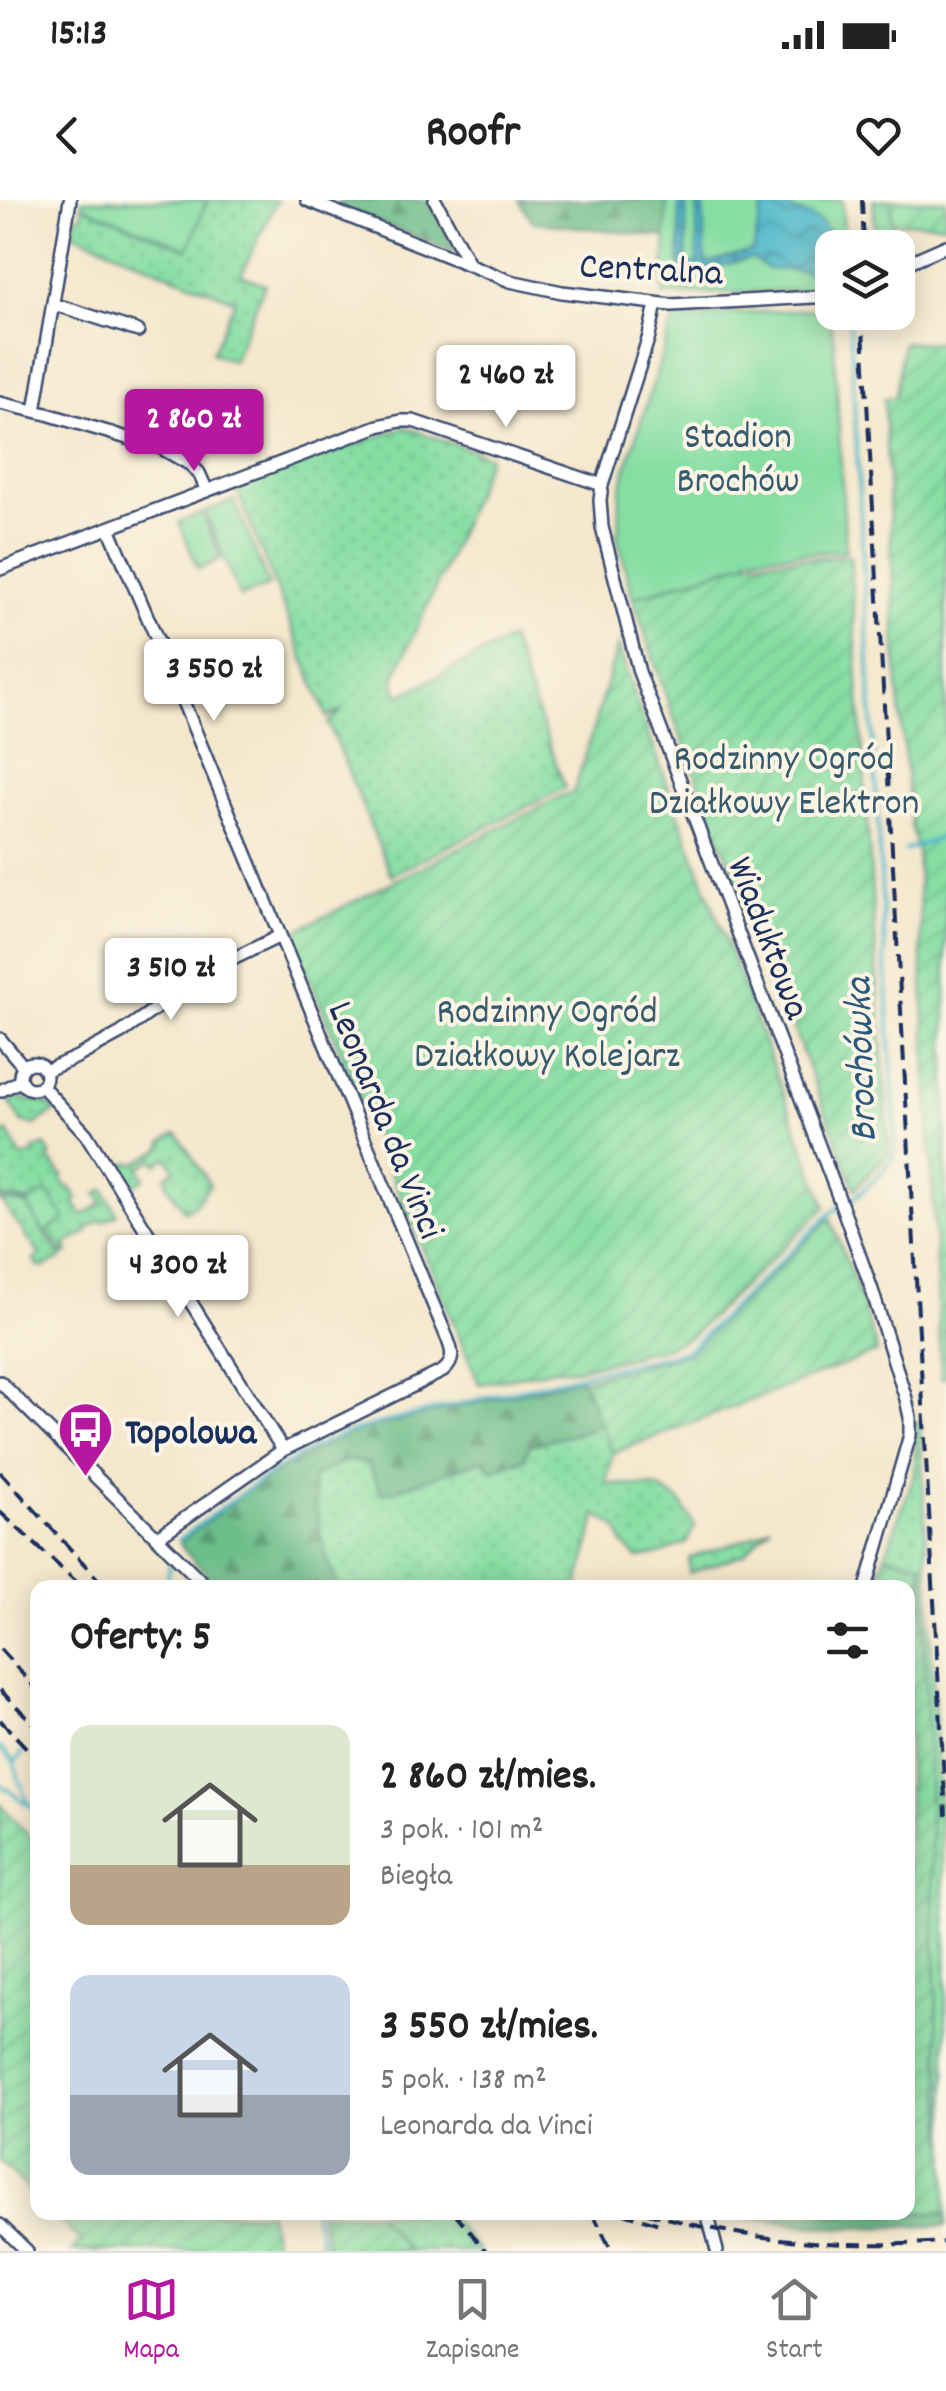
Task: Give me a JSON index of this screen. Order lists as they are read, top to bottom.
{
  "streets": {
    "street": ["Centralna", "Wiaduktowa", "Leonarda da Vinci"]
  },
  "crossings": [
    ["Centralna", "Wiaduktowa"]
  ],
  "water": ["Brochówka"],
  "parks": ["Stadion Brochów", "Rodzinny Ogród Działkowy Elektron", "Rodzinny Ogród Działkowy Kolejarz"],
  "places": {
    "bus stop": ["Topolowa"]
  },
  "page": {
    "status": "15:13",
    "header": "Roofr",
    "price": [
      "2 460 zł",
      "2 860 zł",
      "3 550 zł",
      "3 510 zł",
      "4 300 zł"
    ],
    "heading": "Oferty: 5",
    "list": [
      {
        "name": "2 860 zł/mies.",
        "note": "3 pok. · 101 m² · Biegła"
      },
      {
        "name": "3 550 zł/mies.",
        "note": "5 pok. · 138 m² · Leonarda da Vinci"
      }
    ],
    "tabs": ["Mapa", "Zapisane", "Start"]
  }
}
